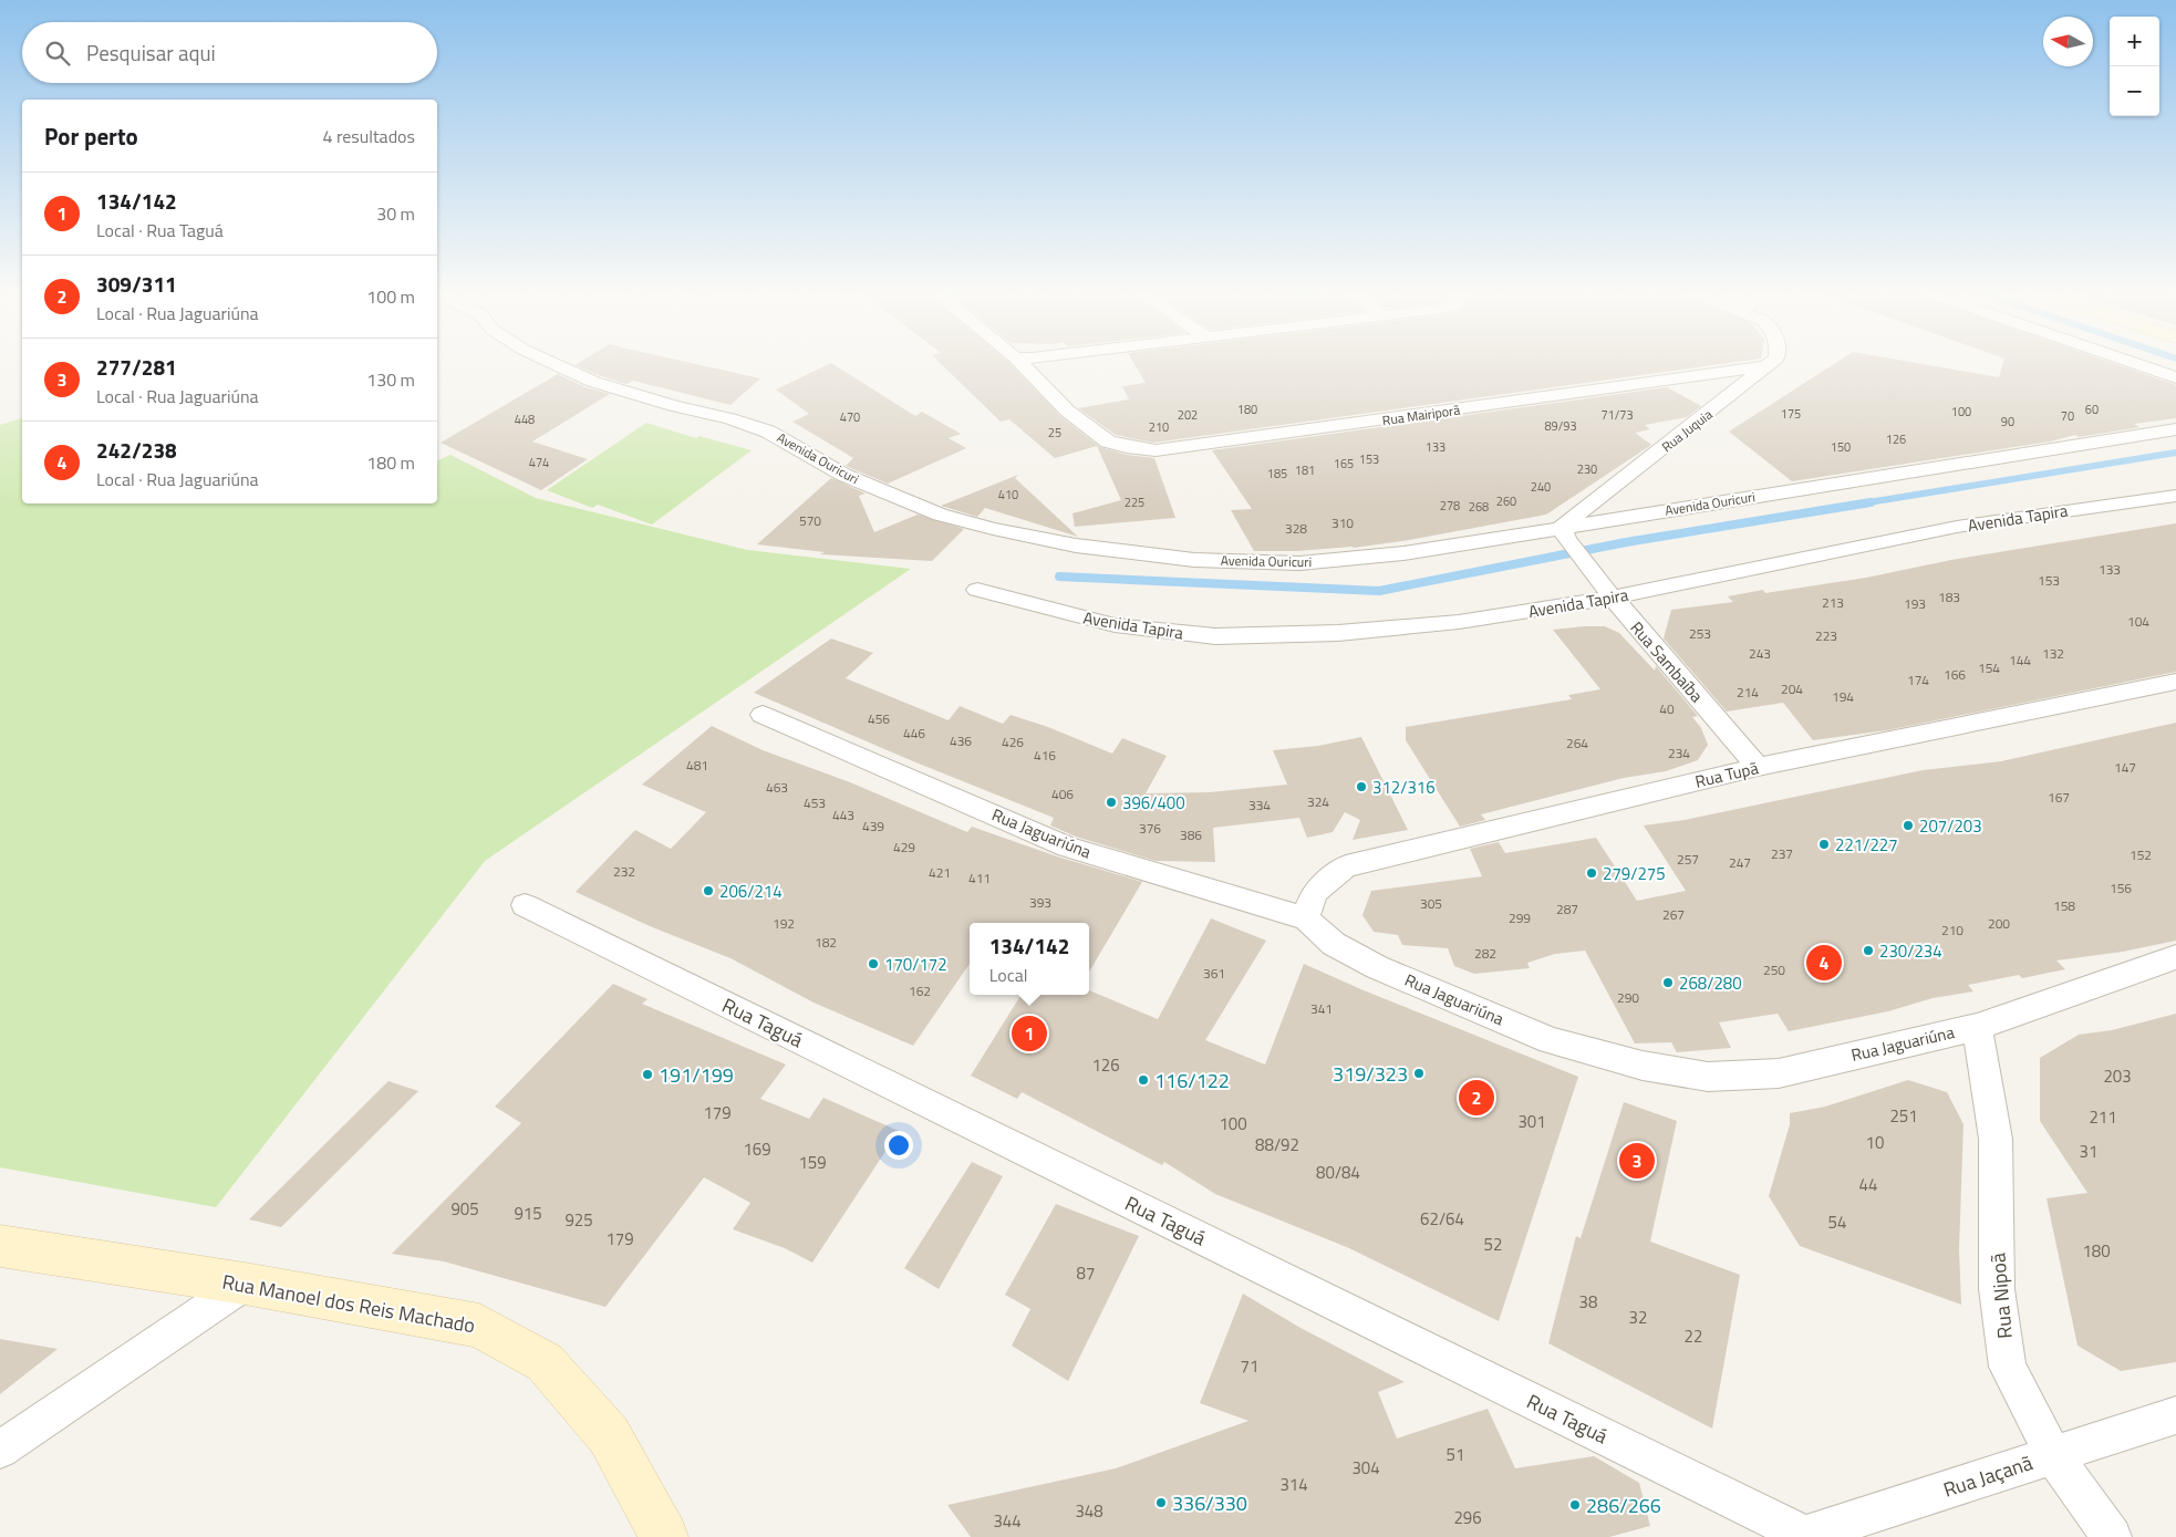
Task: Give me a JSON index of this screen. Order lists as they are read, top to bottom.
{
  "streets": {
    "street": [
      "Rua Mairiporã",
      "Rua Juquia",
      "Avenida Ouricuri",
      "Avenida Tapira",
      "Rua Sambaíba",
      "Rua Tupã",
      "Rua Jaguariúna",
      "Rua Taguá",
      "Rua Nipoã",
      "Rua Manoel dos Reis Machado",
      "Rua Jaçanã"
    ]
  },
  "crossings": [
    ["Rua Mairiporã", "Rua Juquia"],
    ["Rua Juquia", "Avenida Ouricuri"],
    ["Rua Juquia", "Rua Sambaíba"],
    ["Avenida Ouricuri", "Rua Sambaíba"],
    ["Avenida Tapira", "Rua Sambaíba"],
    ["Rua Sambaíba", "Rua Tupã"],
    ["Rua Tupã", "Rua Jaguariúna"],
    ["Rua Jaguariúna", "Rua Nipoã"],
    ["Rua Taguá", "Rua Jaçanã"],
    ["Rua Nipoã", "Rua Jaçanã"]
  ],
  "places": [
    "312/316",
    "396/400",
    "207/203",
    "221/227",
    "279/275",
    "206/214",
    "230/234",
    "170/172",
    "268/280",
    "319/323",
    "191/199",
    "116/122",
    "336/330",
    "286/266"
  ],
  "house_numbers": [
    "180",
    "60",
    "100",
    "175",
    "202",
    "71/73",
    "70",
    "470",
    "448",
    "90",
    "89/93",
    "210",
    "25",
    "126",
    "133",
    "150",
    "153",
    "474",
    "165",
    "230",
    "181",
    "185",
    "240",
    "410",
    "260",
    "225",
    "278",
    "268",
    "570",
    "310",
    "328",
    "133",
    "153",
    "183",
    "213",
    "193",
    "104",
    "253",
    "223",
    "243",
    "132",
    "144",
    "154",
    "166",
    "174",
    "204",
    "214",
    "194",
    "40",
    "456",
    "446",
    "436",
    "426",
    "264",
    "234",
    "416",
    "481",
    "147",
    "463",
    "406",
    "167",
    "324",
    "453",
    "334",
    "443",
    "439",
    "376",
    "386",
    "429",
    "237",
    "152",
    "257",
    "247",
    "232",
    "421",
    "411",
    "156",
    "393",
    "305",
    "158",
    "287",
    "267",
    "299",
    "192",
    "200",
    "210",
    "182",
    "282",
    "250",
    "361",
    "162",
    "290",
    "341",
    "126",
    "203",
    "179",
    "251",
    "211",
    "301",
    "100",
    "10",
    "88/92",
    "169",
    "31",
    "159",
    "80/84",
    "44",
    "905",
    "915",
    "62/64",
    "925",
    "54",
    "179",
    "52",
    "180",
    "87",
    "38",
    "32",
    "22",
    "71",
    "51",
    "304",
    "314",
    "348",
    "296",
    "344"
  ],
  "north": "left",
  "page": {
    "map_buttons": ["+", "−"],
    "search": "Pesquisar aqui",
    "heading": ["Por perto", "4 resultados"],
    "list": [
      {
        "mark": "1",
        "name": "134/142",
        "note": "Local · Rua Taguá",
        "value": "30 m"
      },
      {
        "mark": "2",
        "name": "309/311",
        "note": "Local · Rua Jaguariúna",
        "value": "100 m"
      },
      {
        "mark": "3",
        "name": "277/281",
        "note": "Local · Rua Jaguariúna",
        "value": "130 m"
      },
      {
        "mark": "4",
        "name": "242/238",
        "note": "Local · Rua Jaguariúna",
        "value": "180 m"
      }
    ],
    "popup": ["134/142", "Local"],
    "pins": [
      "4",
      "1",
      "2",
      "3"
    ]
  }
}
